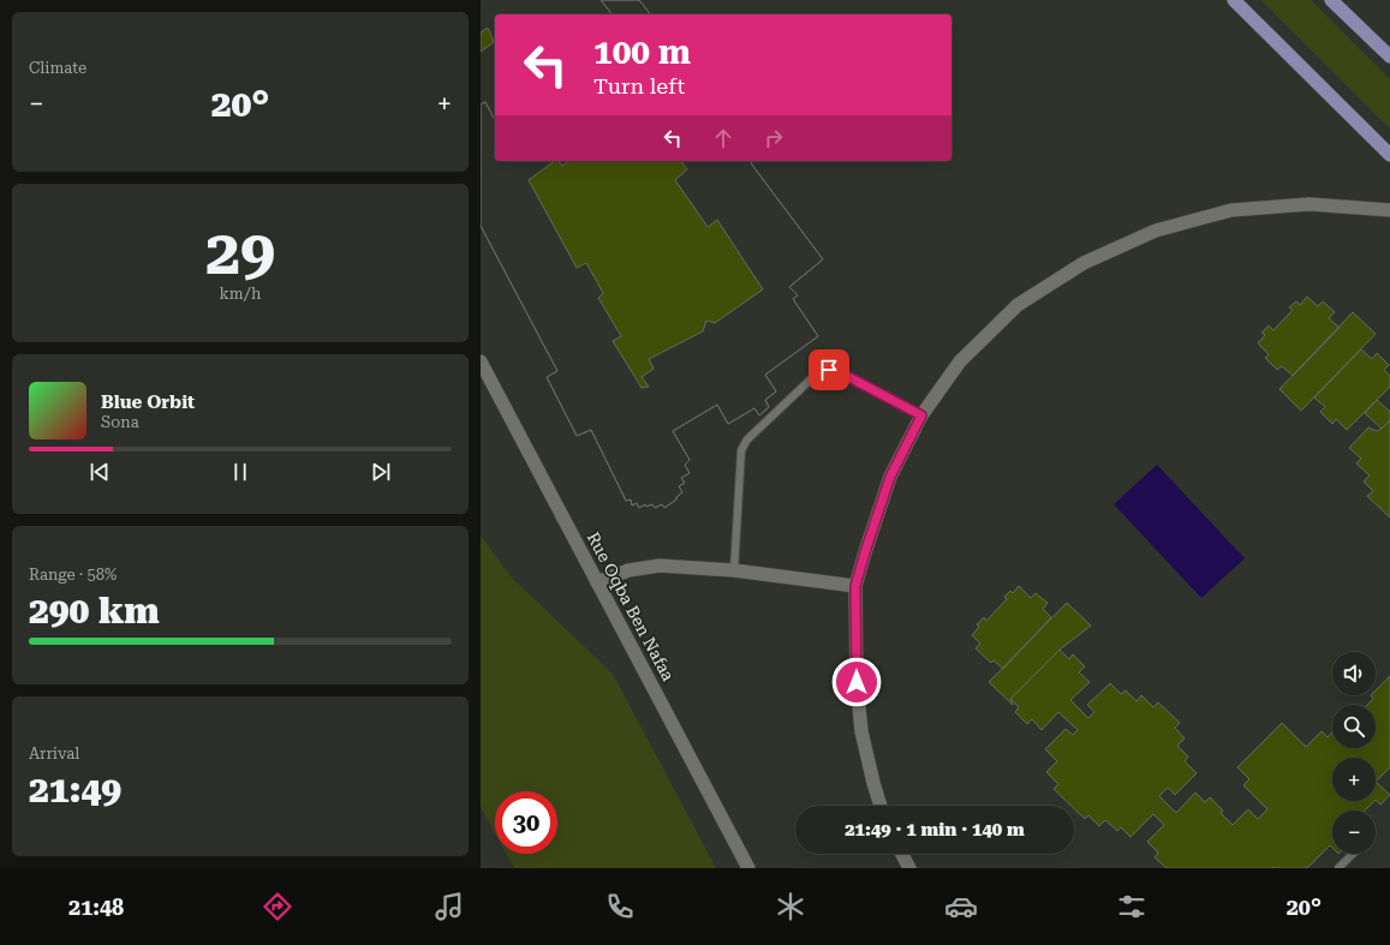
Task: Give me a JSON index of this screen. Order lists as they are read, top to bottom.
{
  "streets": {
    "street": ["Rue Oqba Ben Nafaa"]
  },
  "page": {
    "tile": [
      "Climate",
      ["29", "km/h"],
      ["Range · 58%", "290 km"],
      ["Arrival", "21:49"]
    ],
    "turn": ["100 m", "Turn left"],
    "heat": ["−", "20°", "+"],
    "song": ["Blue Orbit", "Sona"],
    "map_buttons": ["+", "−"],
    "limit": "30",
    "trip": "21:49 · 1 min · 140 m",
    "tabs": ["21:48", "20°"]
  }
}
